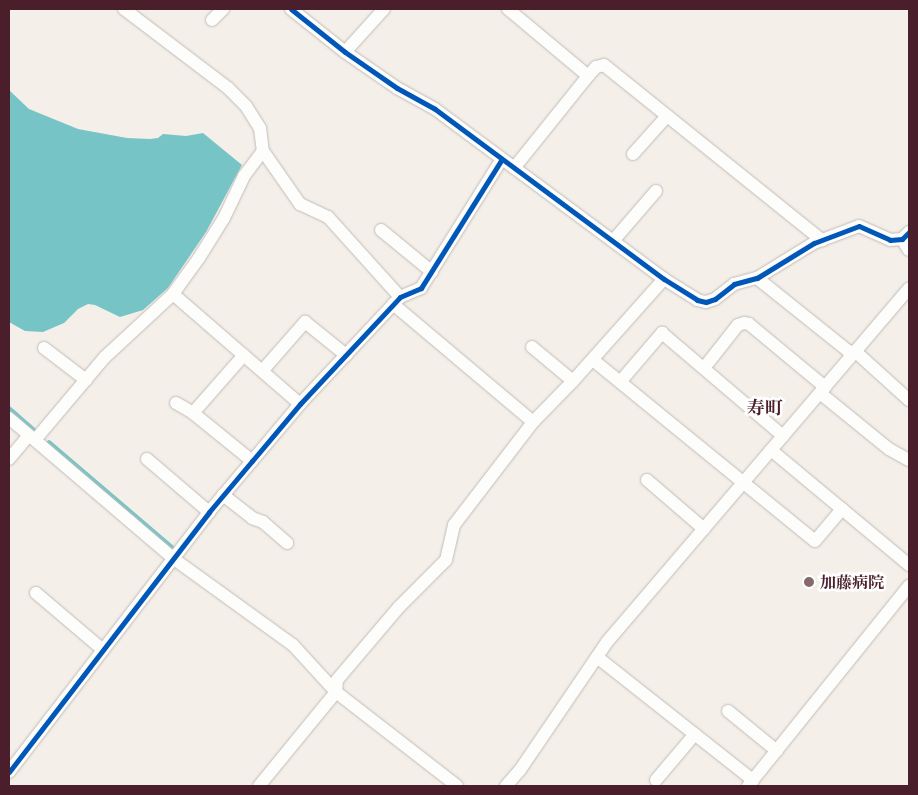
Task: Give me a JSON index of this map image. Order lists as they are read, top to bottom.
{
  "districts": ["寿町"],
  "places": ["加藤病院"]
}
